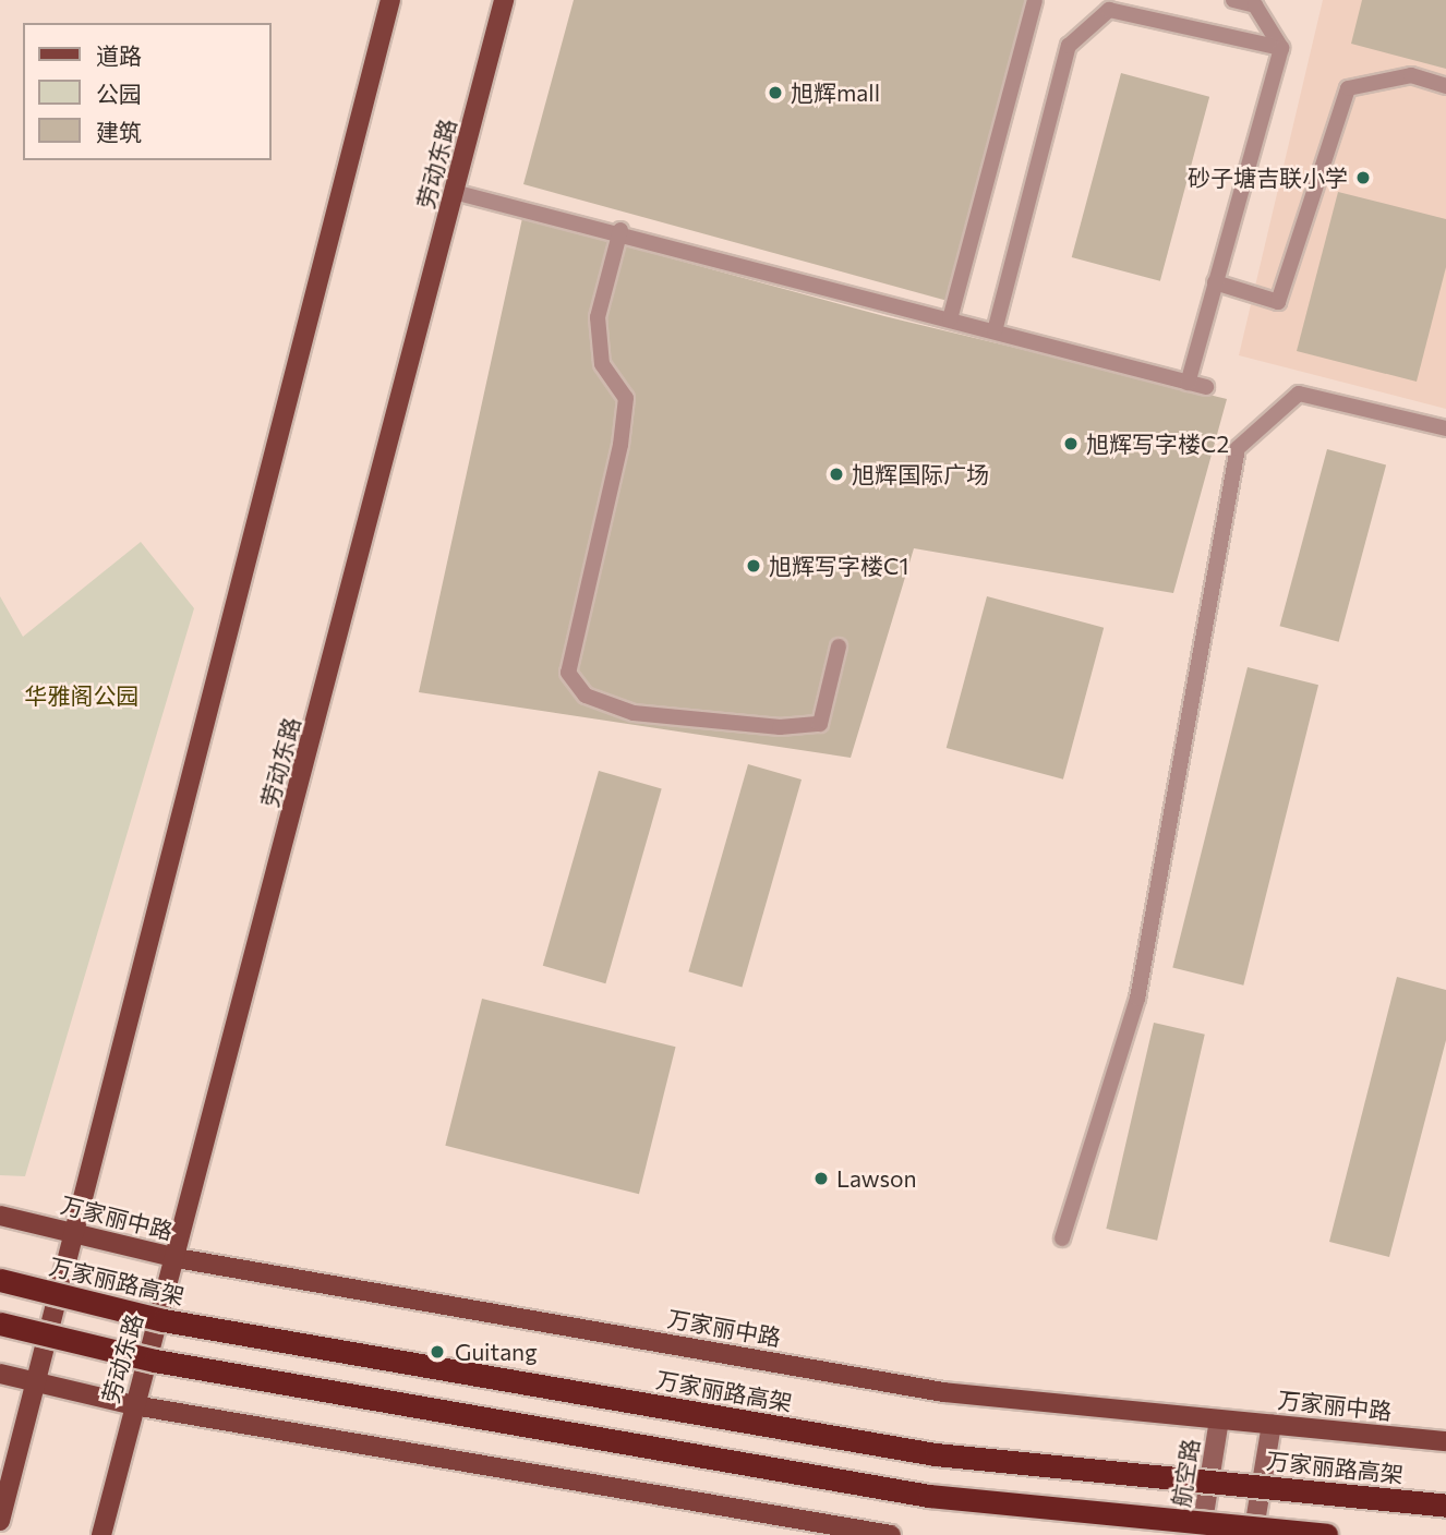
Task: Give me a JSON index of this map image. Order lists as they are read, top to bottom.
{
  "streets": {
    "highway": ["万家丽路高架"],
    "main road": ["劳动东路", "万家丽中路"],
    "street": ["航空路"]
  },
  "crossings": [
    ["劳动东路", "万家丽中路"],
    ["万家丽中路", "航空路"]
  ],
  "parks": ["华雅阁公园"],
  "places": [
    "旭辉mall",
    "砂子塘吉联小学",
    "旭辉写字楼C2",
    "旭辉国际广场",
    "旭辉写字楼C1",
    "Lawson",
    "Guitang"
  ],
  "legend": ["道路", "公园", "建筑"]
}
